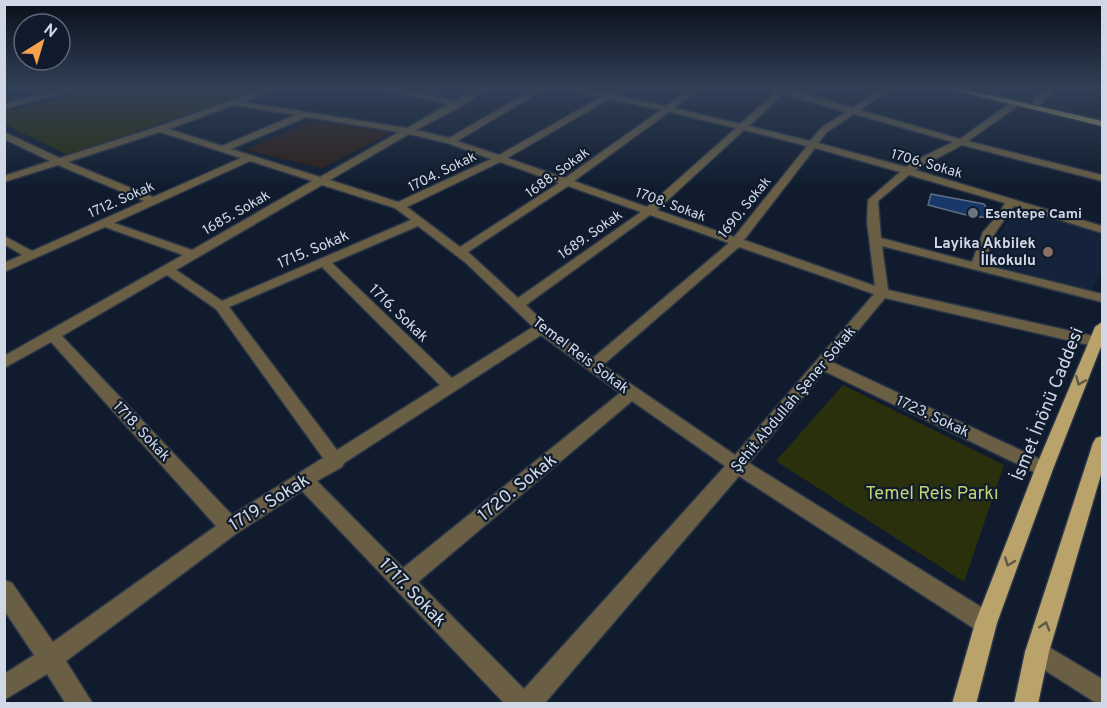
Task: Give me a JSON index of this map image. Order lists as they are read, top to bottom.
{
  "streets": {
    "main road": ["İsmet İnönü Caddesi"],
    "street": [
      "1706. Sokak",
      "1704. Sokak",
      "1688. Sokak",
      "1712. Sokak",
      "1708. Sokak",
      "1690. Sokak",
      "1685. Sokak",
      "1689. Sokak",
      "1715. Sokak",
      "1716. Sokak",
      "Temel Reis Sokak",
      "Şehit Abdullah Şener Sokak",
      "1723. Sokak",
      "1718. Sokak",
      "1720. Sokak",
      "1719. Sokak",
      "1717. Sokak"
    ]
  },
  "crossings": [
    ["1706. Sokak", "1690. Sokak"],
    ["1706. Sokak", "1689. Sokak"],
    ["1704. Sokak", "1708. Sokak"],
    ["1704. Sokak", "Temel Reis Sokak"],
    ["1688. Sokak", "1708. Sokak"],
    ["1688. Sokak", "Temel Reis Sokak"],
    ["1712. Sokak", "Temel Reis Sokak"],
    ["1708. Sokak", "1690. Sokak"],
    ["1708. Sokak", "1685. Sokak"],
    ["1708. Sokak", "1689. Sokak"],
    ["1708. Sokak", "Şehit Abdullah Şener Sokak"],
    ["1708. Sokak", "İsmet İnönü Caddesi"],
    ["1690. Sokak", "Temel Reis Sokak"],
    ["1685. Sokak", "Temel Reis Sokak"],
    ["1685. Sokak", "1718. Sokak"],
    ["1689. Sokak", "Temel Reis Sokak"],
    ["1715. Sokak", "1716. Sokak"],
    ["1715. Sokak", "Temel Reis Sokak"],
    ["1716. Sokak", "1719. Sokak"],
    ["Temel Reis Sokak", "Şehit Abdullah Şener Sokak"],
    ["Temel Reis Sokak", "İsmet İnönü Caddesi"],
    ["Temel Reis Sokak", "1720. Sokak"],
    ["Temel Reis Sokak", "1719. Sokak"],
    ["Şehit Abdullah Şener Sokak", "1723. Sokak"],
    ["İsmet İnönü Caddesi", "1723. Sokak"],
    ["1718. Sokak", "1719. Sokak"],
    ["1720. Sokak", "1717. Sokak"],
    ["1719. Sokak", "1717. Sokak"]
  ],
  "parks": ["Temel Reis Parkı"],
  "places": ["Esentepe Cami", "Layika Akbilek İlkokulu"],
  "north": "top right"
}
